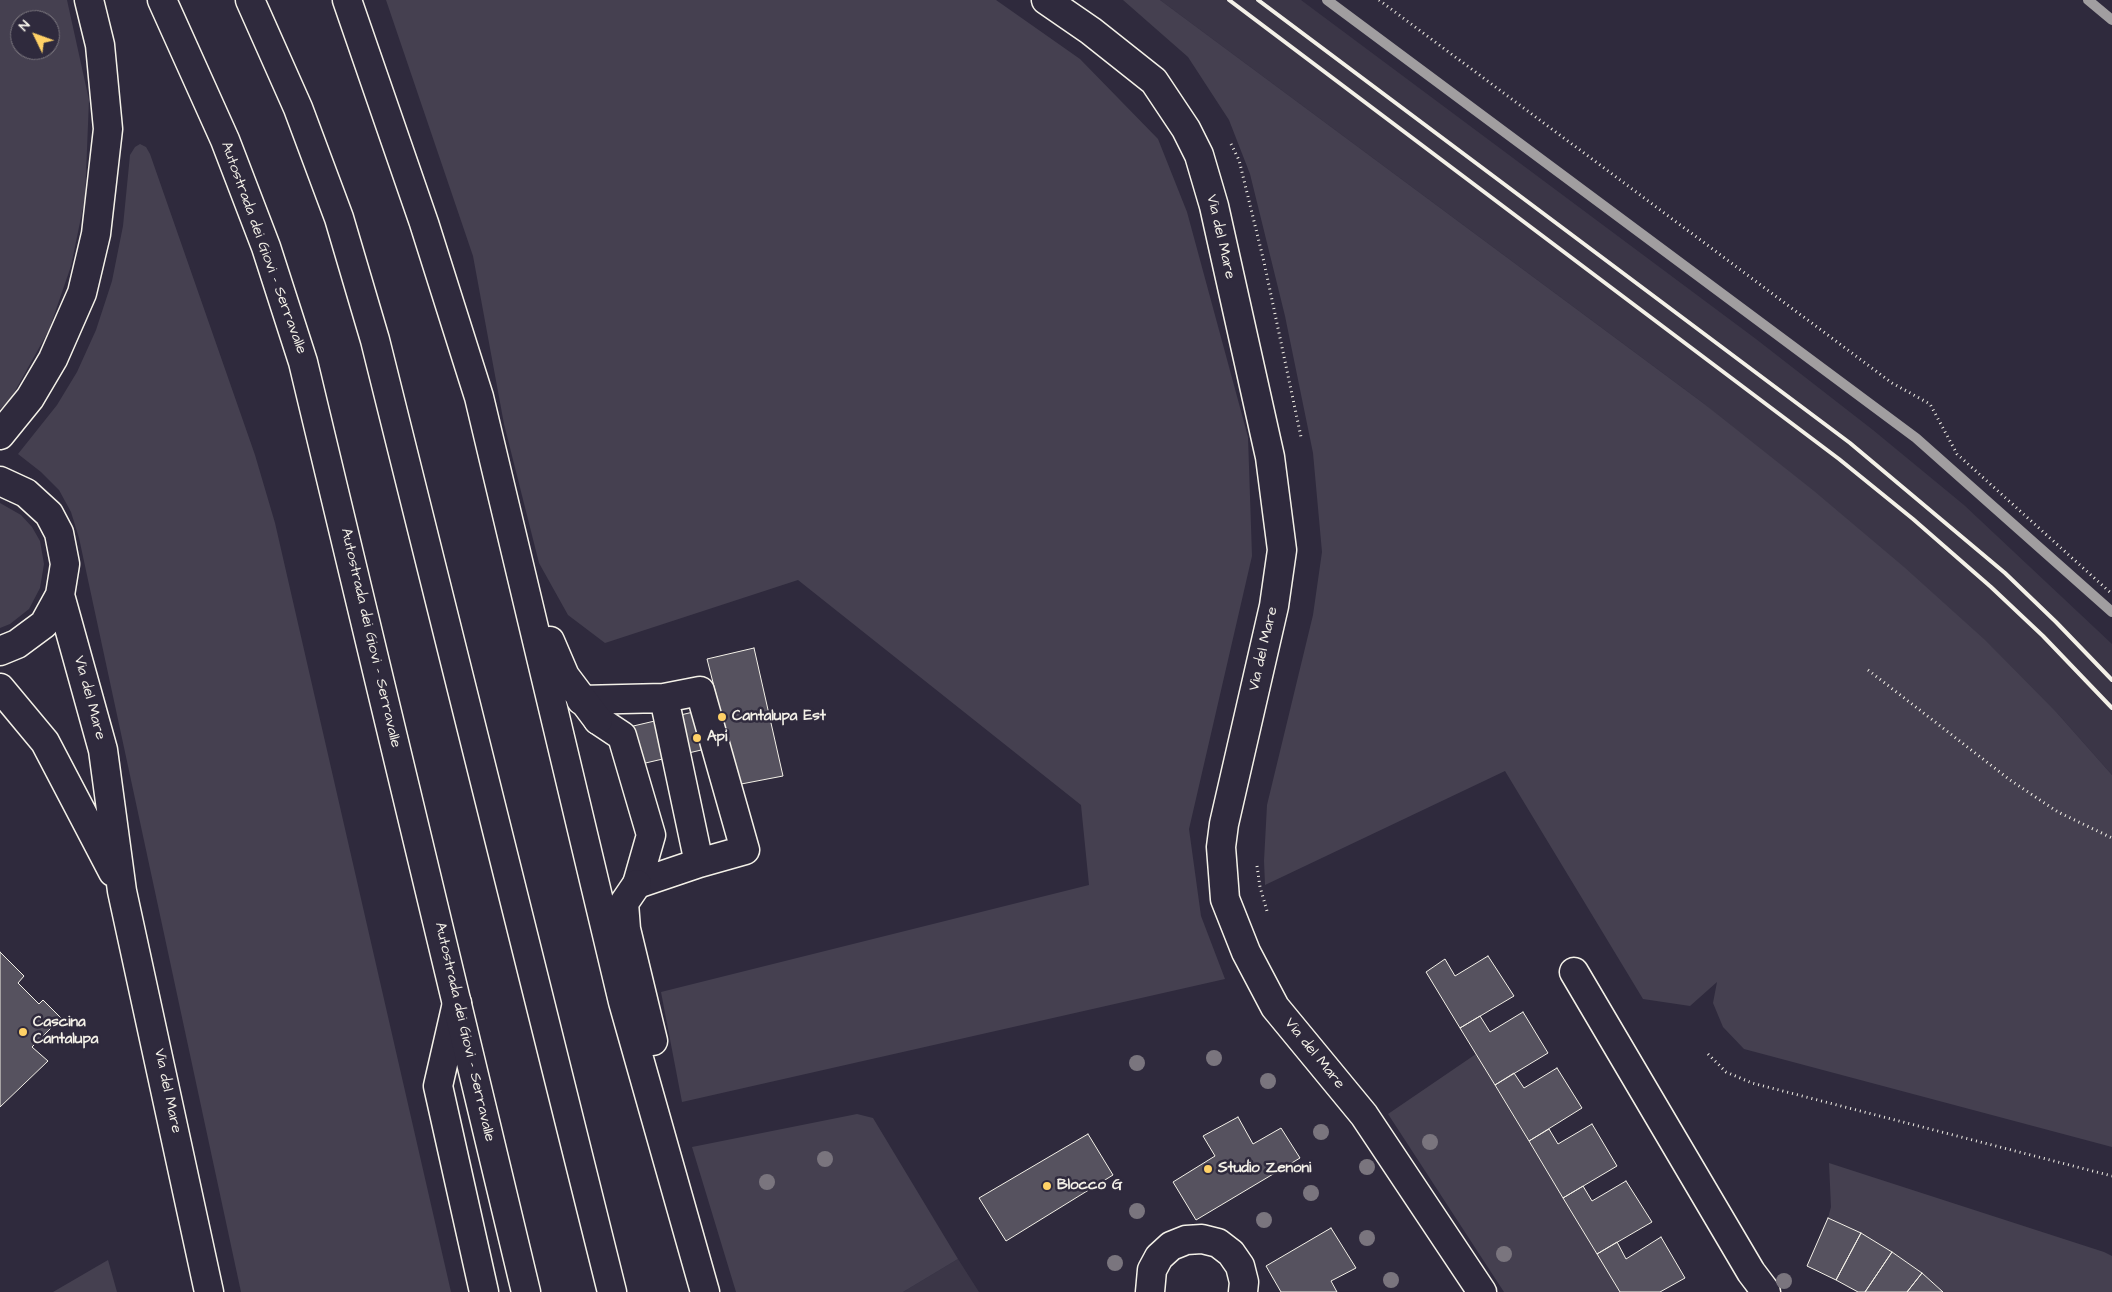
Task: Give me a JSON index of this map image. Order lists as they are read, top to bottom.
{
  "streets": {
    "main road": ["Via del Mare", "Autostrada dei Giovi - Serravalle"]
  },
  "places": [
    "Cantalupa Est",
    "Api",
    "Cascina Cantalupa",
    "Studio Zenoni",
    "Blocco G"
  ],
  "north": "top left"
}
